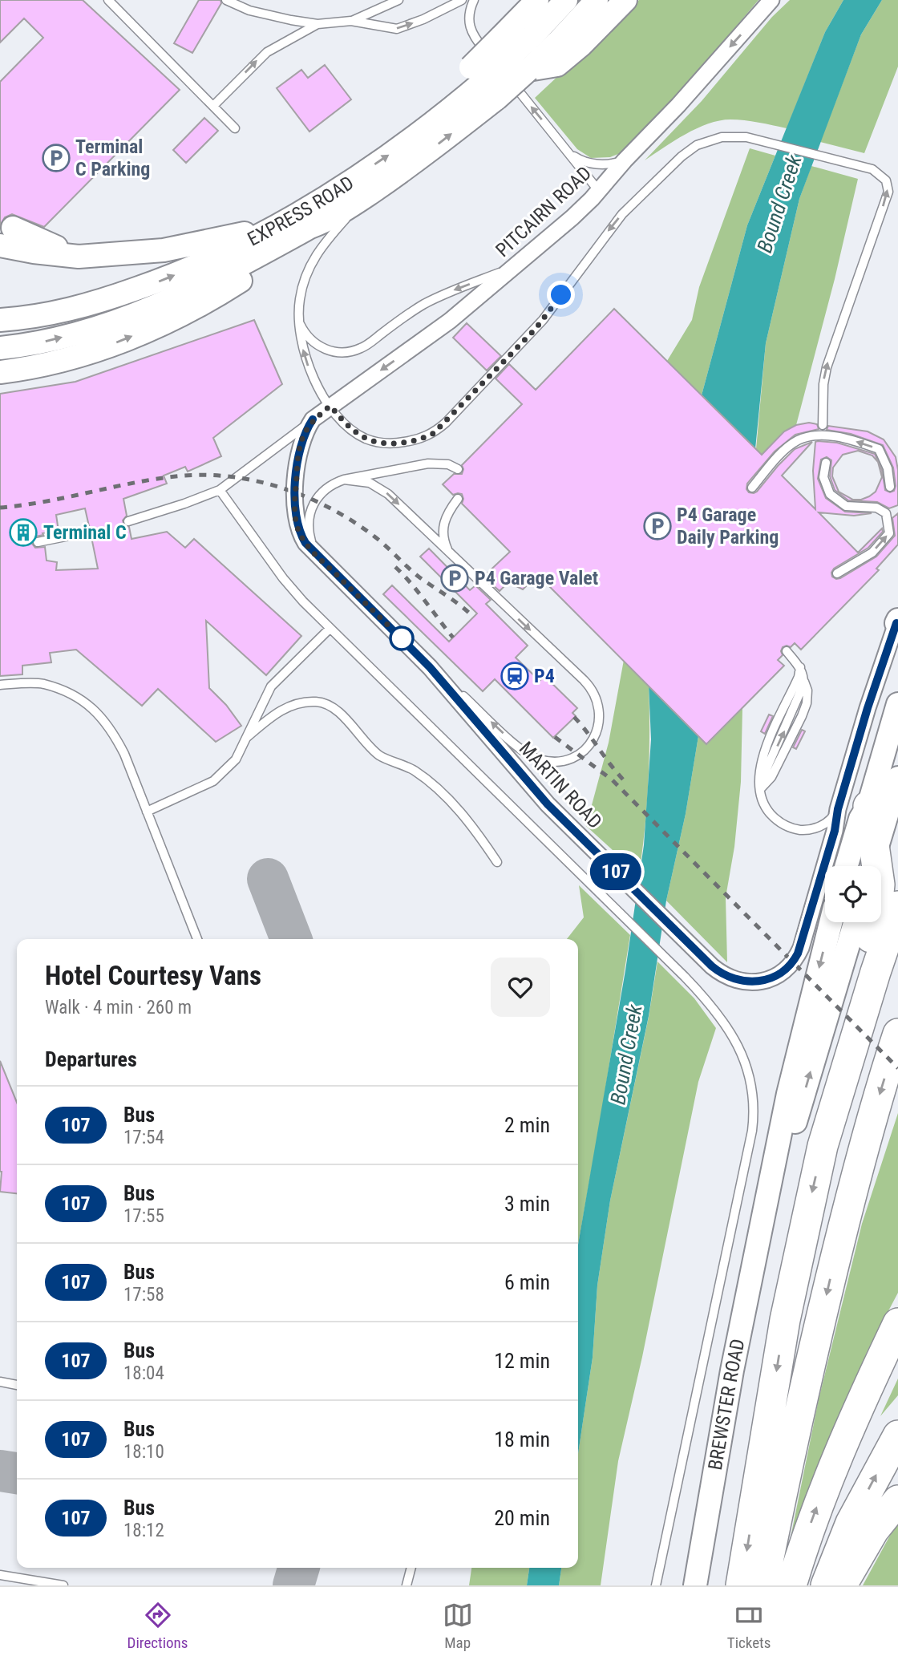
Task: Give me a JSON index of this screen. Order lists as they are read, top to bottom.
{
  "streets": {
    "street": [
      "EXPRESS ROAD",
      "PITCAIRN ROAD",
      "MARTIN ROAD",
      "BREWSTER ROAD"
    ]
  },
  "crossings": [
    ["PITCAIRN ROAD", "MARTIN ROAD"]
  ],
  "water": ["Bound Creek"],
  "places": {
    "parking": ["Terminal C Parking", "P4 Garage Daily Parking", "P4 Garage Valet"],
    "building": ["Terminal C"],
    "station": ["P4"]
  },
  "lines": ["bus line 107"],
  "page": {
    "on_map": "107",
    "heading": [
      ["Hotel Courtesy Vans", "Walk · 4 min · 260 m"],
      "Departures"
    ],
    "list": [
      {
        "mark": "107",
        "name": "Bus",
        "note": "17:54",
        "value": "2 min"
      },
      {
        "mark": "107",
        "name": "Bus",
        "note": "17:55",
        "value": "3 min"
      },
      {
        "mark": "107",
        "name": "Bus",
        "note": "17:58",
        "value": "6 min"
      },
      {
        "mark": "107",
        "name": "Bus",
        "note": "18:04",
        "value": "12 min"
      },
      {
        "mark": "107",
        "name": "Bus",
        "note": "18:10",
        "value": "18 min"
      },
      {
        "mark": "107",
        "name": "Bus",
        "note": "18:12",
        "value": "20 min"
      }
    ],
    "tabs": ["Directions", "Map", "Tickets"]
  }
}
